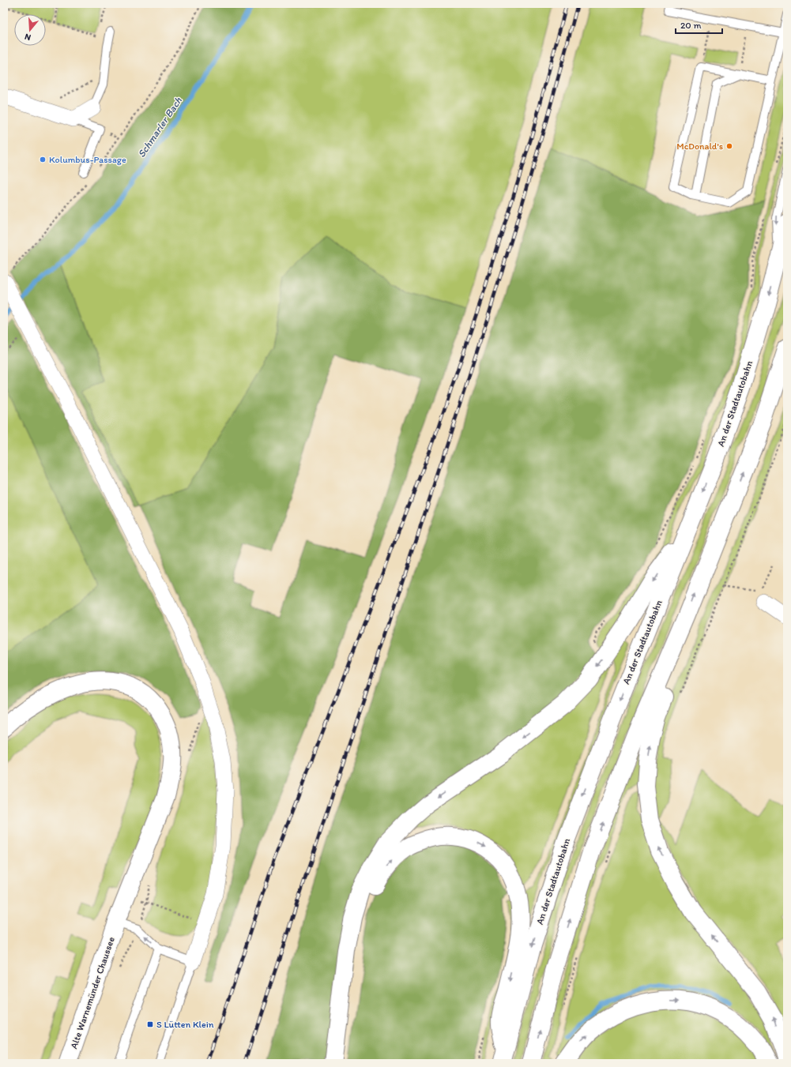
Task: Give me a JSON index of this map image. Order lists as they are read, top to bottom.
{
  "streets": {
    "main road": ["An der Stadtautobahn", "Alte Warnemünder Chaussee"]
  },
  "water": ["Schmarler Bach"],
  "places": {
    "other": ["McDonald's", "Kolumbus-Passage"],
    "transit": ["S Lütten Klein"]
  },
  "scale_bar": "20 m",
  "north": "bottom"
}
